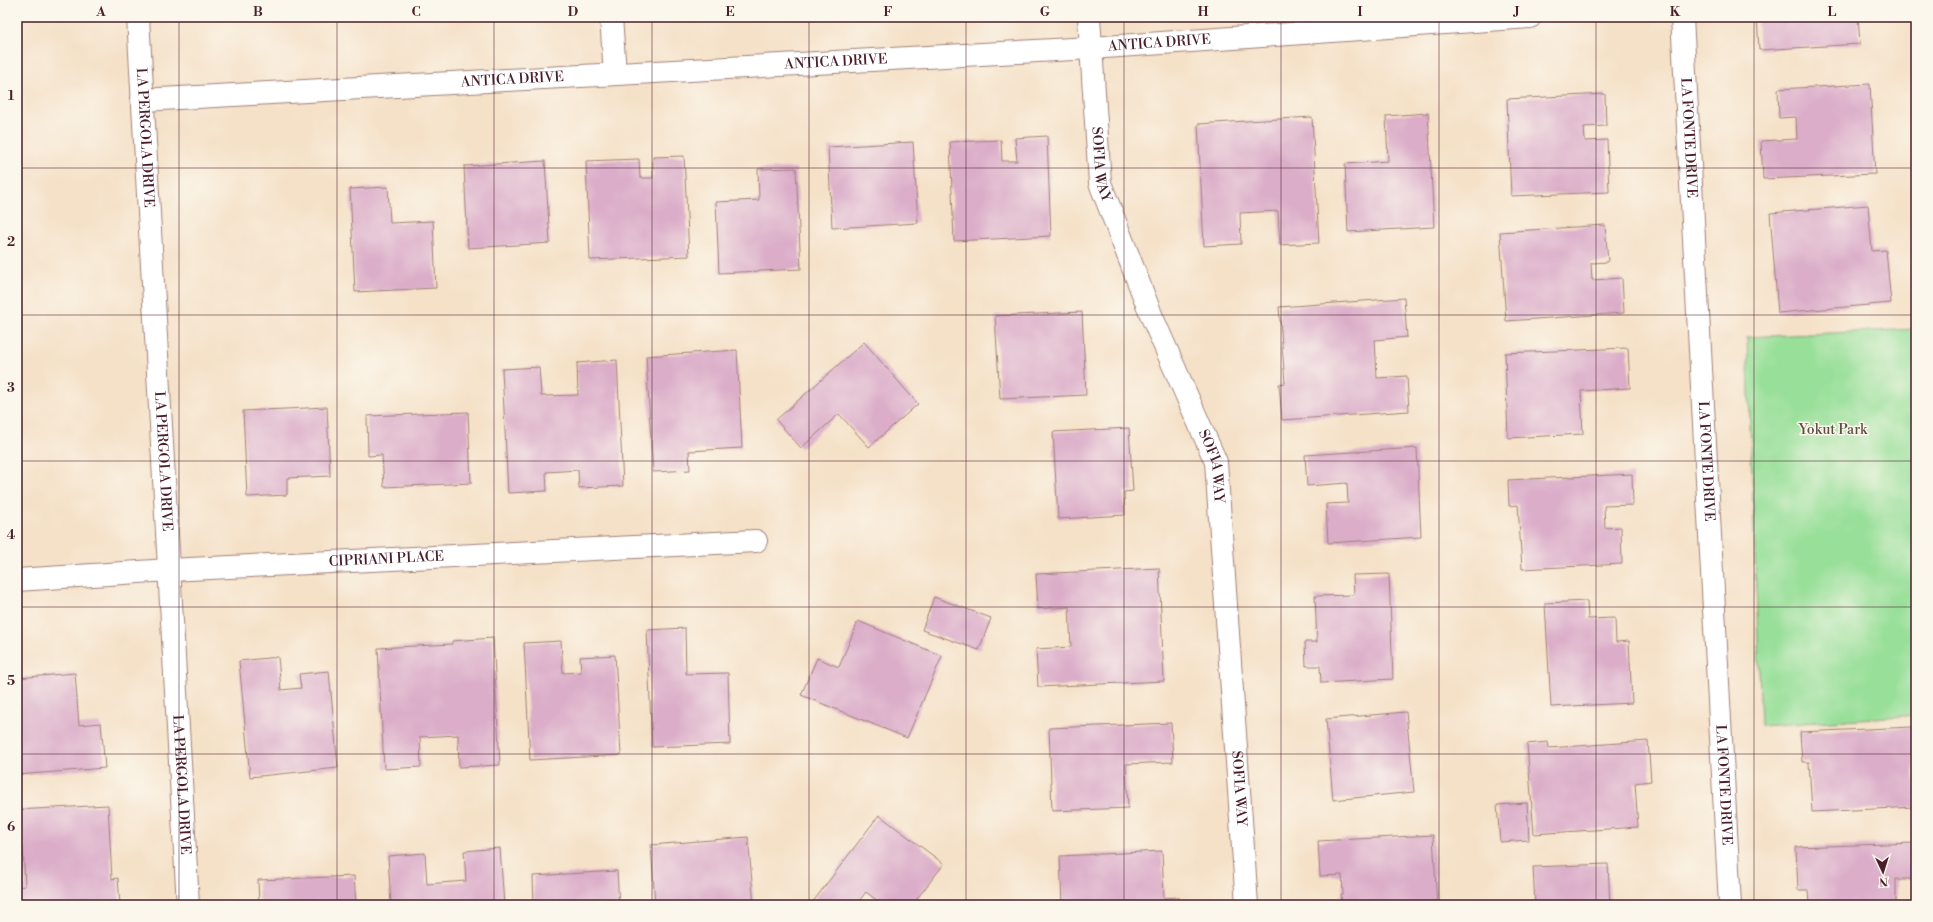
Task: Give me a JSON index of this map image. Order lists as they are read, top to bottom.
{
  "streets": {
    "street": [
      "ANTICA DRIVE",
      "LA FONTE DRIVE",
      "LA PERGOLA DRIVE",
      "SOFIA WAY",
      "CIPRIANI PLACE"
    ]
  },
  "crossings": [
    ["ANTICA DRIVE", "LA PERGOLA DRIVE"],
    ["ANTICA DRIVE", "SOFIA WAY"],
    ["LA PERGOLA DRIVE", "CIPRIANI PLACE"]
  ],
  "parks": ["Yokut Park"],
  "north": "bottom",
  "grid": {
    "columns": [
      "A",
      "B",
      "C",
      "D",
      "E",
      "F",
      "G",
      "H",
      "I",
      "J",
      "K",
      "L"
    ],
    "rows": [
      "1",
      "2",
      "3",
      "4",
      "5",
      "6"
    ]
  }
}
